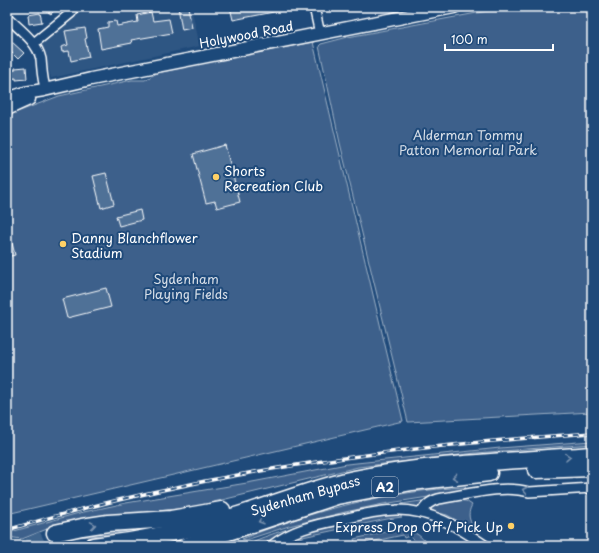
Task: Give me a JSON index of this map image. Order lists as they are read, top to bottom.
{
  "streets": {
    "highway": ["A2", "Sydenham Bypass"],
    "main road": ["Holywood Road"]
  },
  "parks": ["Alderman Tommy Patton Memorial Park", "Sydenham Playing Fields"],
  "places": ["Shorts Recreation Club", "Danny Blanchflower Stadium", "Express Drop Off / Pick Up"],
  "scale_bar": "100 m"
}
